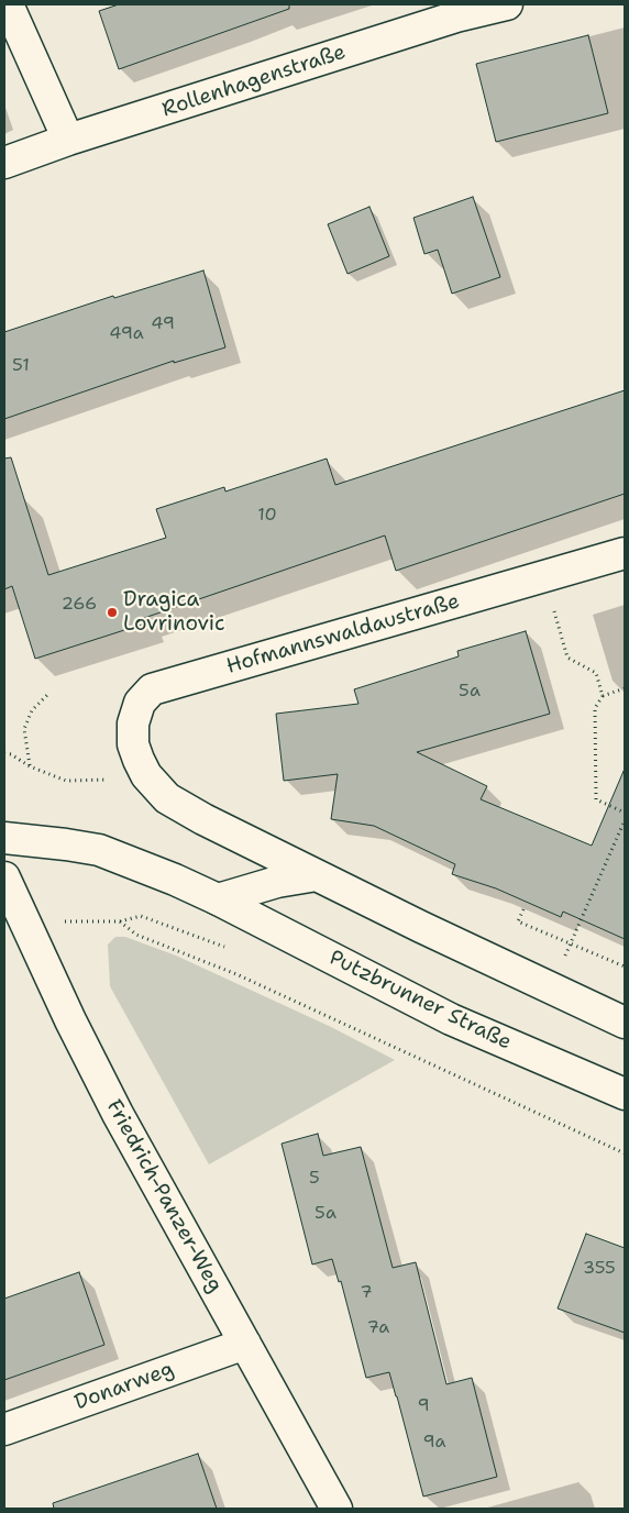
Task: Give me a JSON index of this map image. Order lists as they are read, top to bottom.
{
  "streets": {
    "street": [
      "Rollenhagenstraße",
      "Hofmannswaldaustraße",
      "Putzbrunner Straße",
      "Friedrich-Panzer-Weg",
      "Donarweg"
    ]
  },
  "crossings": [
    ["Friedrich-Panzer-Weg", "Donarweg"]
  ],
  "places": ["Dragica Lovrinovic"],
  "house_numbers": [
    "49",
    "49a",
    "51",
    "10",
    "266",
    "5a",
    "5",
    "5a",
    "355",
    "7",
    "7a",
    "9",
    "9a"
  ]
}
